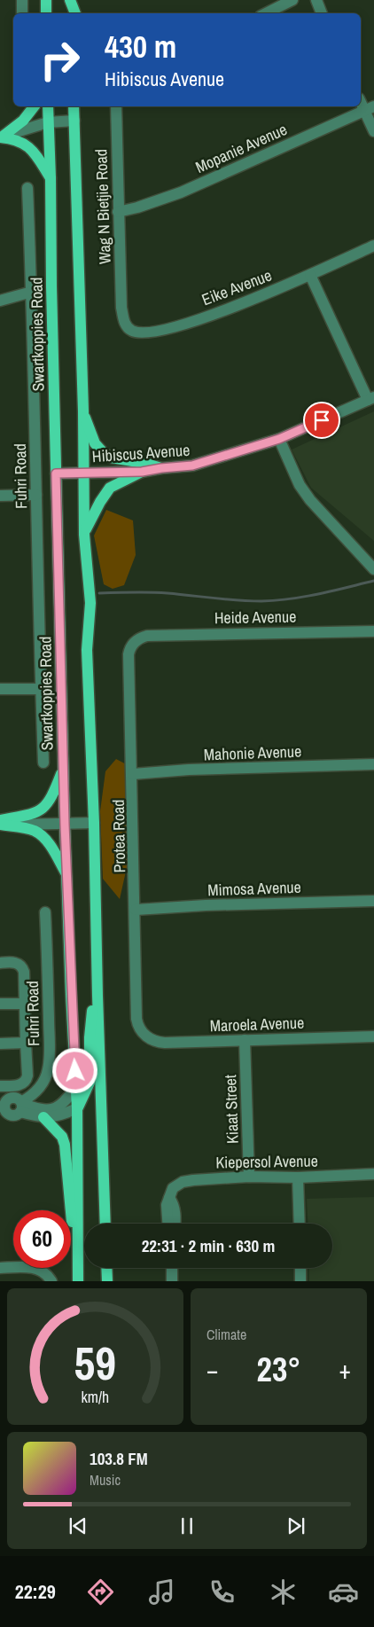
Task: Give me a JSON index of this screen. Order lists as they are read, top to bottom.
{
  "streets": {
    "main road": ["Swartkoppies Road"],
    "street": [
      "Mopanie Avenue",
      "Wag N Bietjie Road",
      "Eike Avenue",
      "Hibiscus Avenue",
      "Fuhri Road",
      "Heide Avenue",
      "Mahonie Avenue",
      "Protea Road",
      "Mimosa Avenue",
      "Maroela Avenue",
      "Kiaat Street",
      "Kiepersol Avenue"
    ]
  },
  "crossings": [
    ["Mopanie Avenue", "Wag N Bietjie Road"],
    ["Wag N Bietjie Road", "Eike Avenue"],
    ["Swartkoppies Road", "Hibiscus Avenue"],
    ["Heide Avenue", "Protea Road"],
    ["Mahonie Avenue", "Protea Road"],
    ["Protea Road", "Mimosa Avenue"],
    ["Protea Road", "Maroela Avenue"],
    ["Maroela Avenue", "Kiaat Street"],
    ["Kiaat Street", "Kiepersol Avenue"]
  ],
  "page": {
    "turn": ["430 m", "Hibiscus Avenue"],
    "limit": "60",
    "trip": "22:31 · 2 min · 630 m",
    "tile": "Climate",
    "heat": ["−", "23°", "+"],
    "song": ["103.8 FM", "Music"],
    "tabs": "22:29",
    "gauge": ["59", "km/h"]
  }
}
